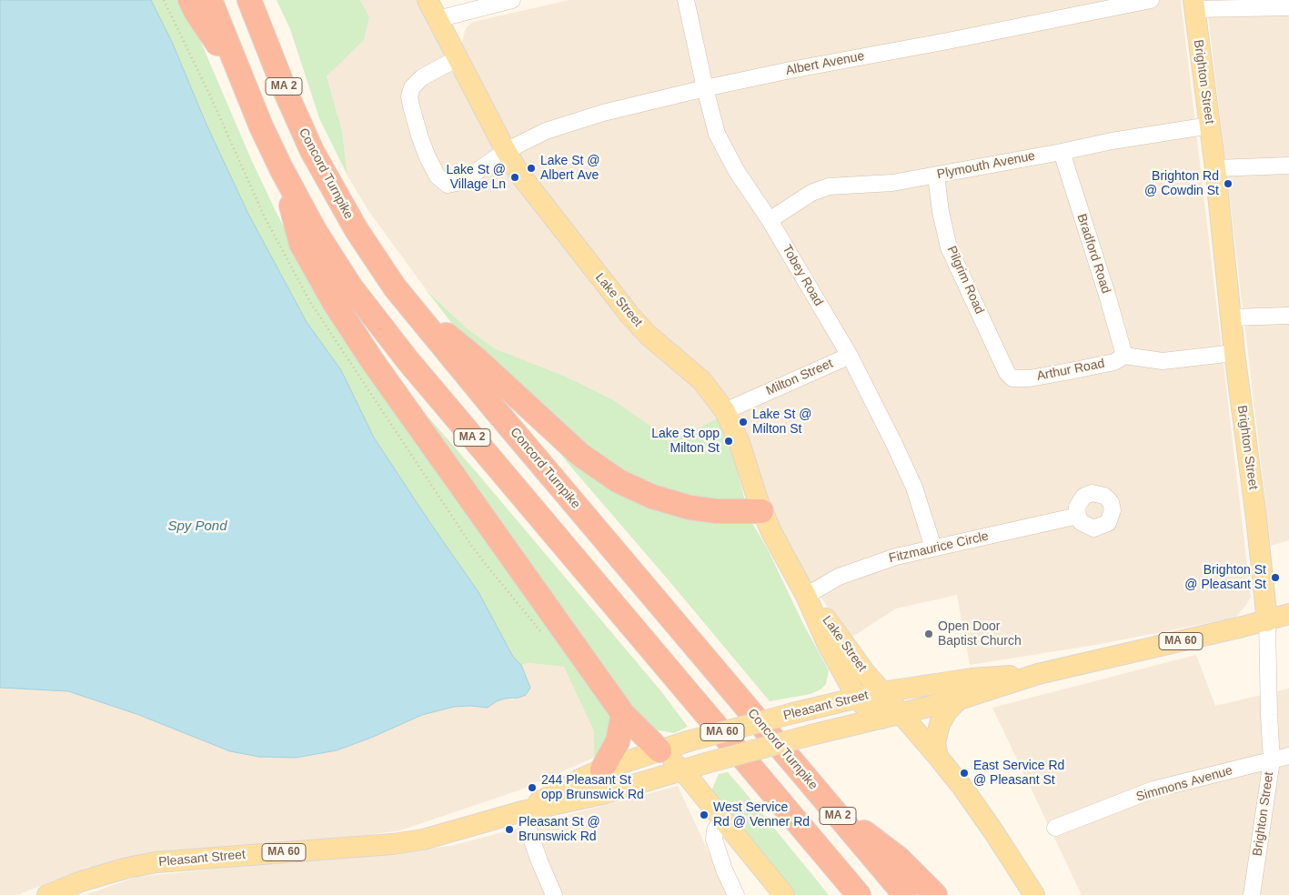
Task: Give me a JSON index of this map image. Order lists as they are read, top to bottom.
{
  "streets": {
    "highway": ["MA 2", "Concord Turnpike"],
    "main road": [
      "Brighton Street",
      "Lake Street",
      "MA 60",
      "Pleasant Street"
    ],
    "street": [
      "Albert Avenue",
      "Plymouth Avenue",
      "Bradford Road",
      "Tobey Road",
      "Pilgrim Road",
      "Arthur Road",
      "Milton Street",
      "Fitzmaurice Circle",
      "Simmons Avenue"
    ]
  },
  "crossings": [
    ["Albert Avenue", "Tobey Road"],
    ["Albert Avenue", "Lake Street"],
    ["Brighton Street", "Plymouth Avenue"],
    ["Brighton Street", "Pleasant Street"],
    ["Brighton Street", "Simmons Avenue"],
    ["Plymouth Avenue", "Bradford Road"],
    ["Plymouth Avenue", "Tobey Road"],
    ["Plymouth Avenue", "Pilgrim Road"],
    ["Bradford Road", "Arthur Road"],
    ["Tobey Road", "Milton Street"],
    ["Tobey Road", "Fitzmaurice Circle"],
    ["Pilgrim Road", "Arthur Road"],
    ["Lake Street", "Milton Street"],
    ["Lake Street", "Fitzmaurice Circle"],
    ["Lake Street", "Pleasant Street"]
  ],
  "water": ["Spy Pond"],
  "places": [
    "Lake St @ Albert Ave",
    "Lake St @ Village Ln",
    "Brighton Rd @ Cowdin St",
    "Lake St @ Milton St",
    "Lake St opp Milton St",
    "Brighton St @ Pleasant St",
    "Open Door Baptist Church",
    "East Service Rd @ Pleasant St",
    "244 Pleasant St opp Brunswick Rd",
    "West Service Rd @ Venner Rd",
    "Pleasant St @ Brunswick Rd"
  ]
}
